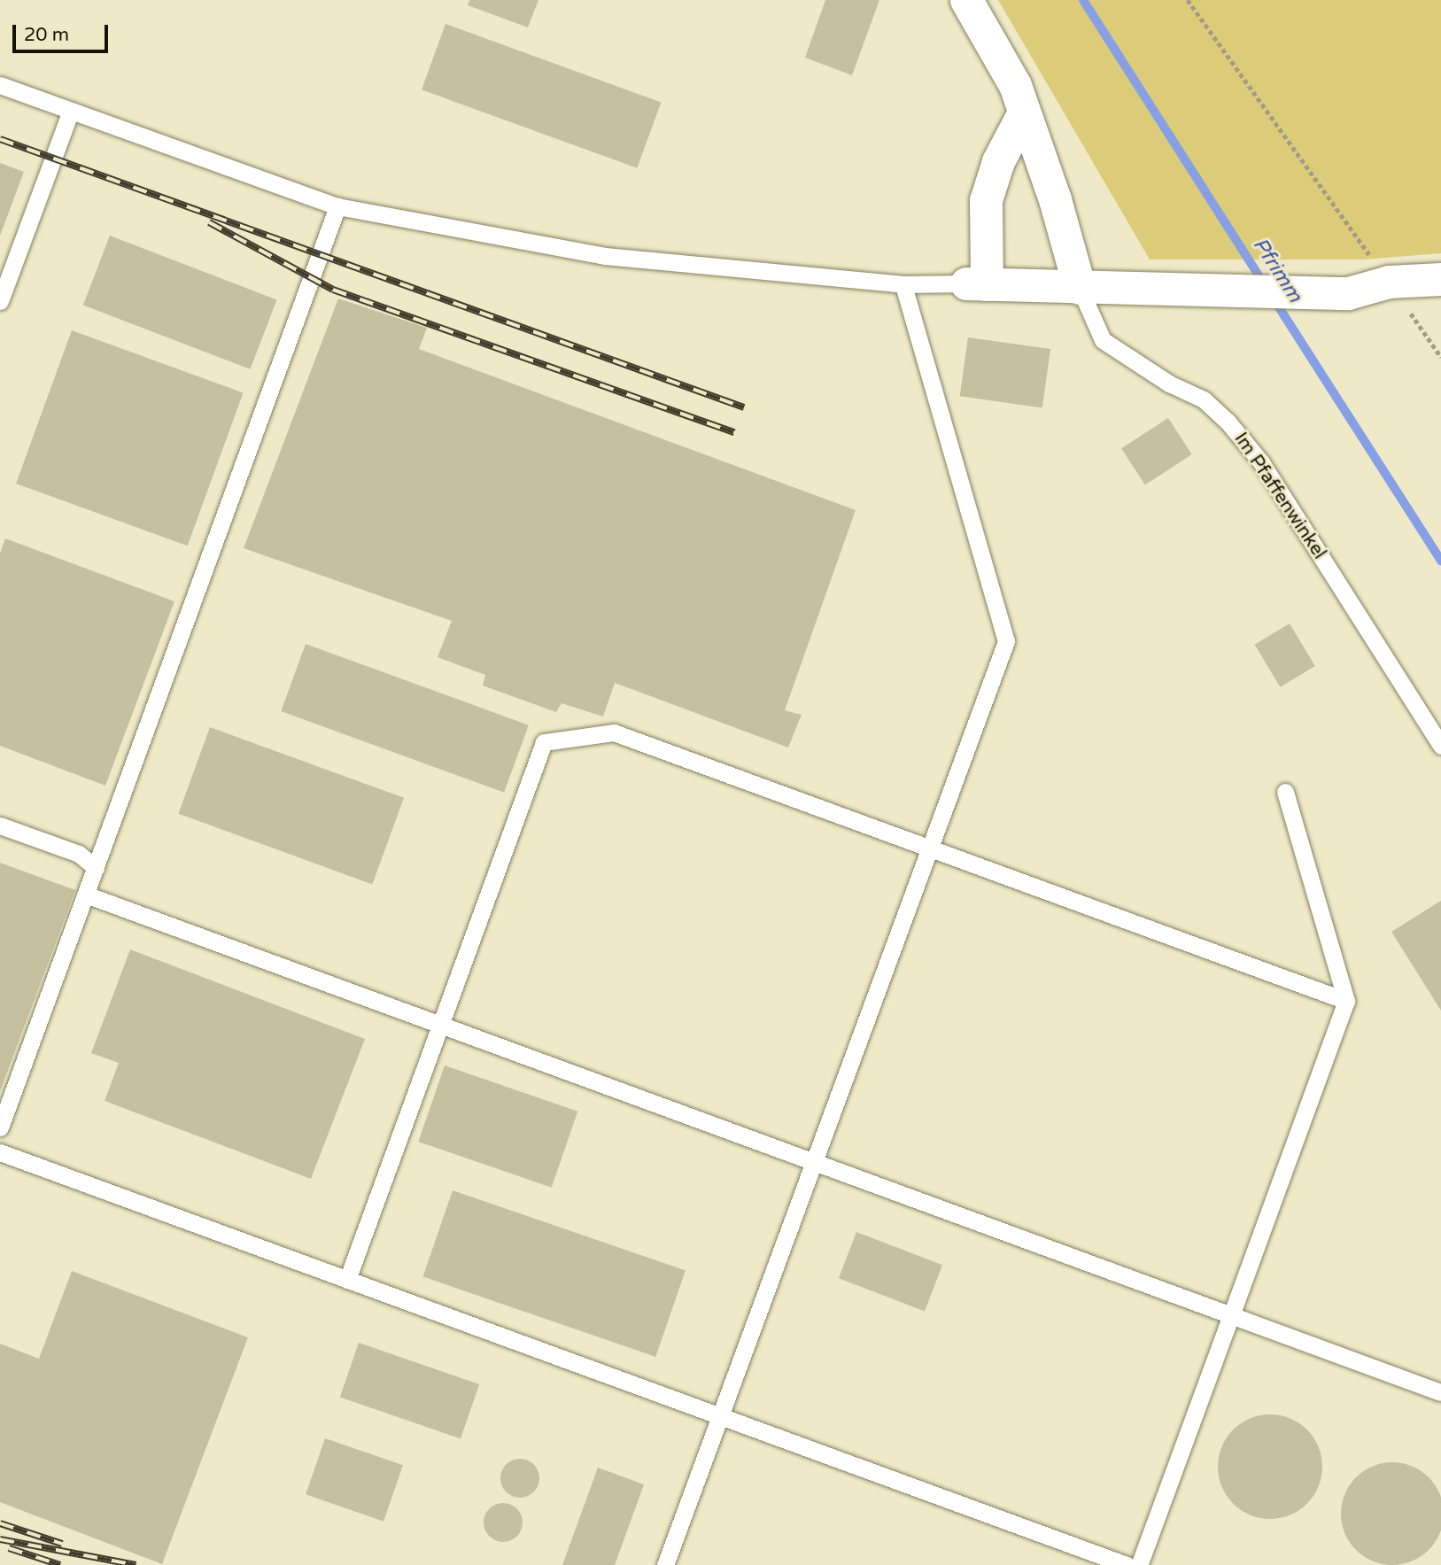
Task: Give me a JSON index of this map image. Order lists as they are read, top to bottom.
{
  "streets": {
    "street": ["Im Pfaffenwinkel"]
  },
  "water": ["Pfrimm"],
  "scale_bar": "20 m"
}
